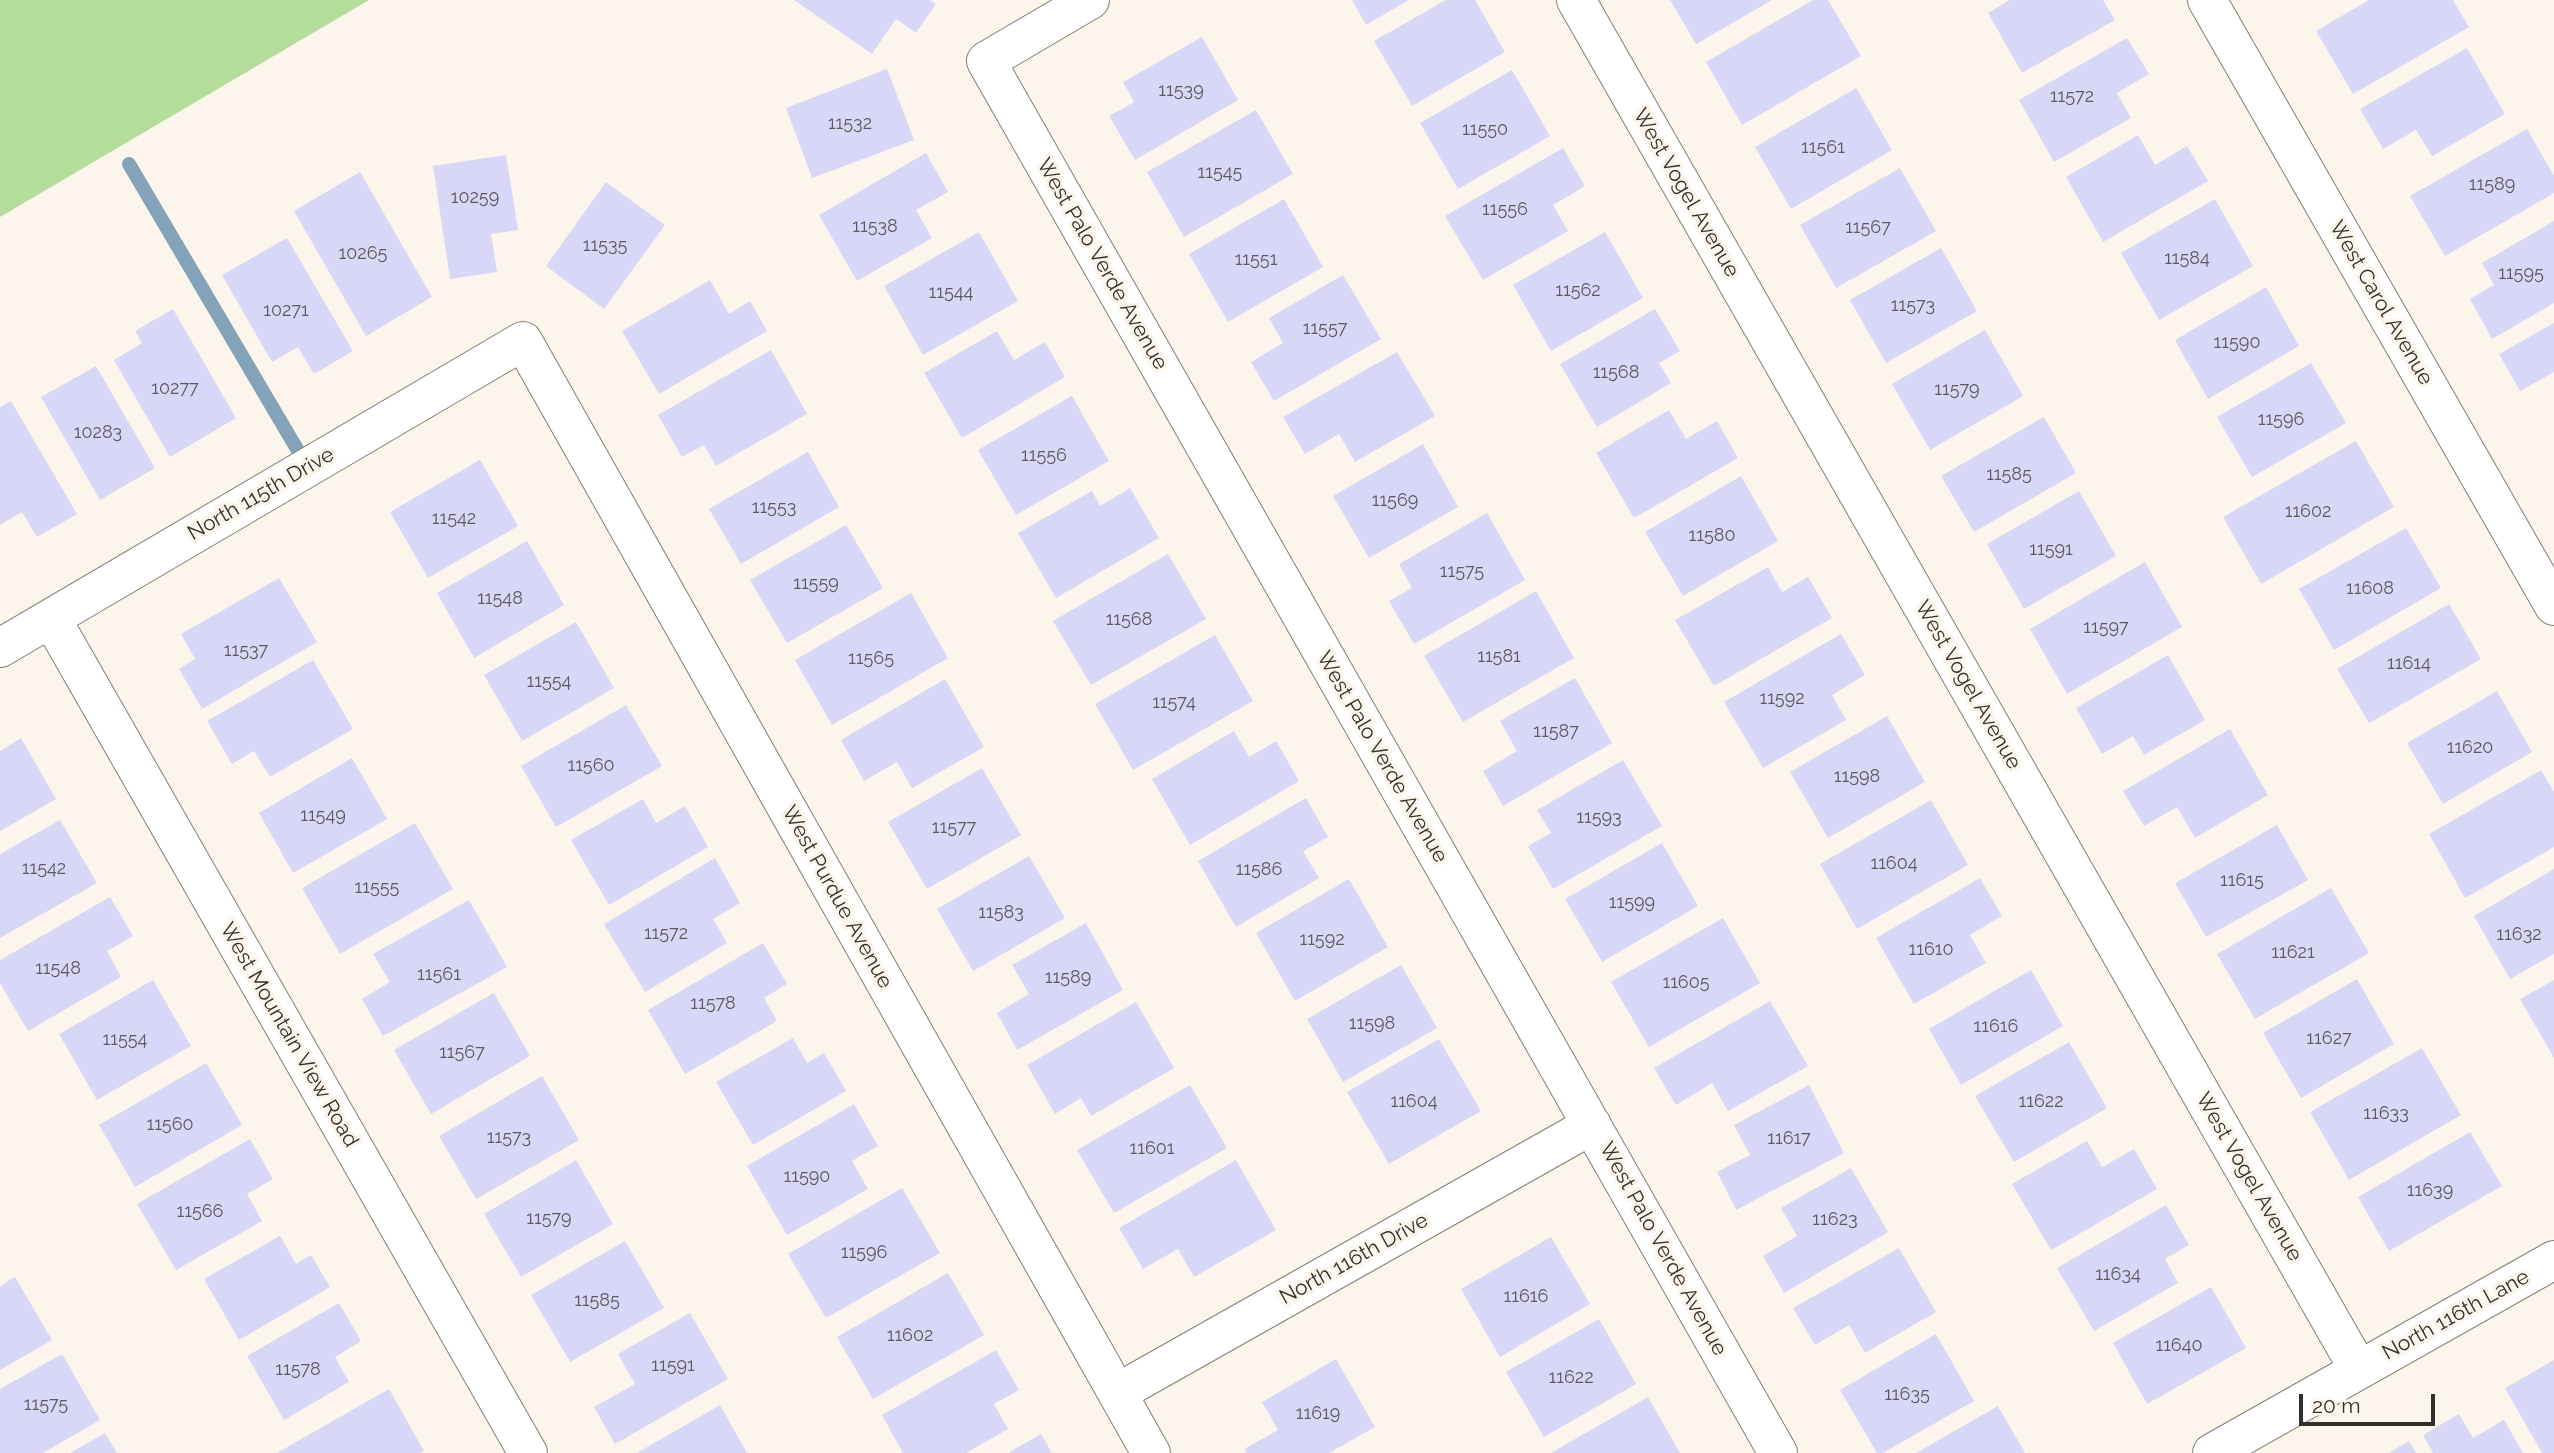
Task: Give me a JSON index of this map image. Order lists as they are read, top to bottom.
{
  "streets": {
    "street": [
      "West Vogel Avenue",
      "West Palo Verde Avenue",
      "West Carol Avenue",
      "North 115th Drive",
      "West Purdue Avenue",
      "West Mountain View Road",
      "North 116th Drive",
      "North 116th Lane"
    ]
  },
  "crossings": [
    ["West Vogel Avenue", "North 116th Lane"],
    ["West Palo Verde Avenue", "North 116th Drive"],
    ["North 115th Drive", "West Purdue Avenue"],
    ["North 115th Drive", "West Mountain View Road"],
    ["West Purdue Avenue", "North 116th Drive"]
  ],
  "house_numbers": [
    "11539",
    "11572",
    "11532",
    "11550",
    "11561",
    "11545",
    "11589",
    "10259",
    "11556",
    "11538",
    "11567",
    "11535",
    "10265",
    "11584",
    "11551",
    "11595",
    "11562",
    "11544",
    "11573",
    "10271",
    "11557",
    "11590",
    "11568",
    "10277",
    "11579",
    "11596",
    "10283",
    "11556",
    "11585",
    "11569",
    "11553",
    "11602",
    "11542",
    "11580",
    "11591",
    "11575",
    "11559",
    "11608",
    "11548",
    "11568",
    "11597",
    "11537",
    "11581",
    "11565",
    "11614",
    "11554",
    "11592",
    "11574",
    "11587",
    "11620",
    "11560",
    "11598",
    "11549",
    "11593",
    "11577",
    "11604",
    "11542",
    "11586",
    "11615",
    "11555",
    "11599",
    "11583",
    "11572",
    "11632",
    "11592",
    "11610",
    "11621",
    "11548",
    "11561",
    "11589",
    "11605",
    "11578",
    "11598",
    "11616",
    "11627",
    "11554",
    "11567",
    "11604",
    "11622",
    "11633",
    "11560",
    "11573",
    "11617",
    "11601",
    "11590",
    "11639",
    "11566",
    "11579",
    "11623",
    "11596",
    "11634",
    "11616",
    "11585",
    "11602",
    "11640",
    "11591",
    "11578",
    "11622",
    "11635",
    "11575",
    "11619"
  ],
  "scale_bar": "20 m"
}
